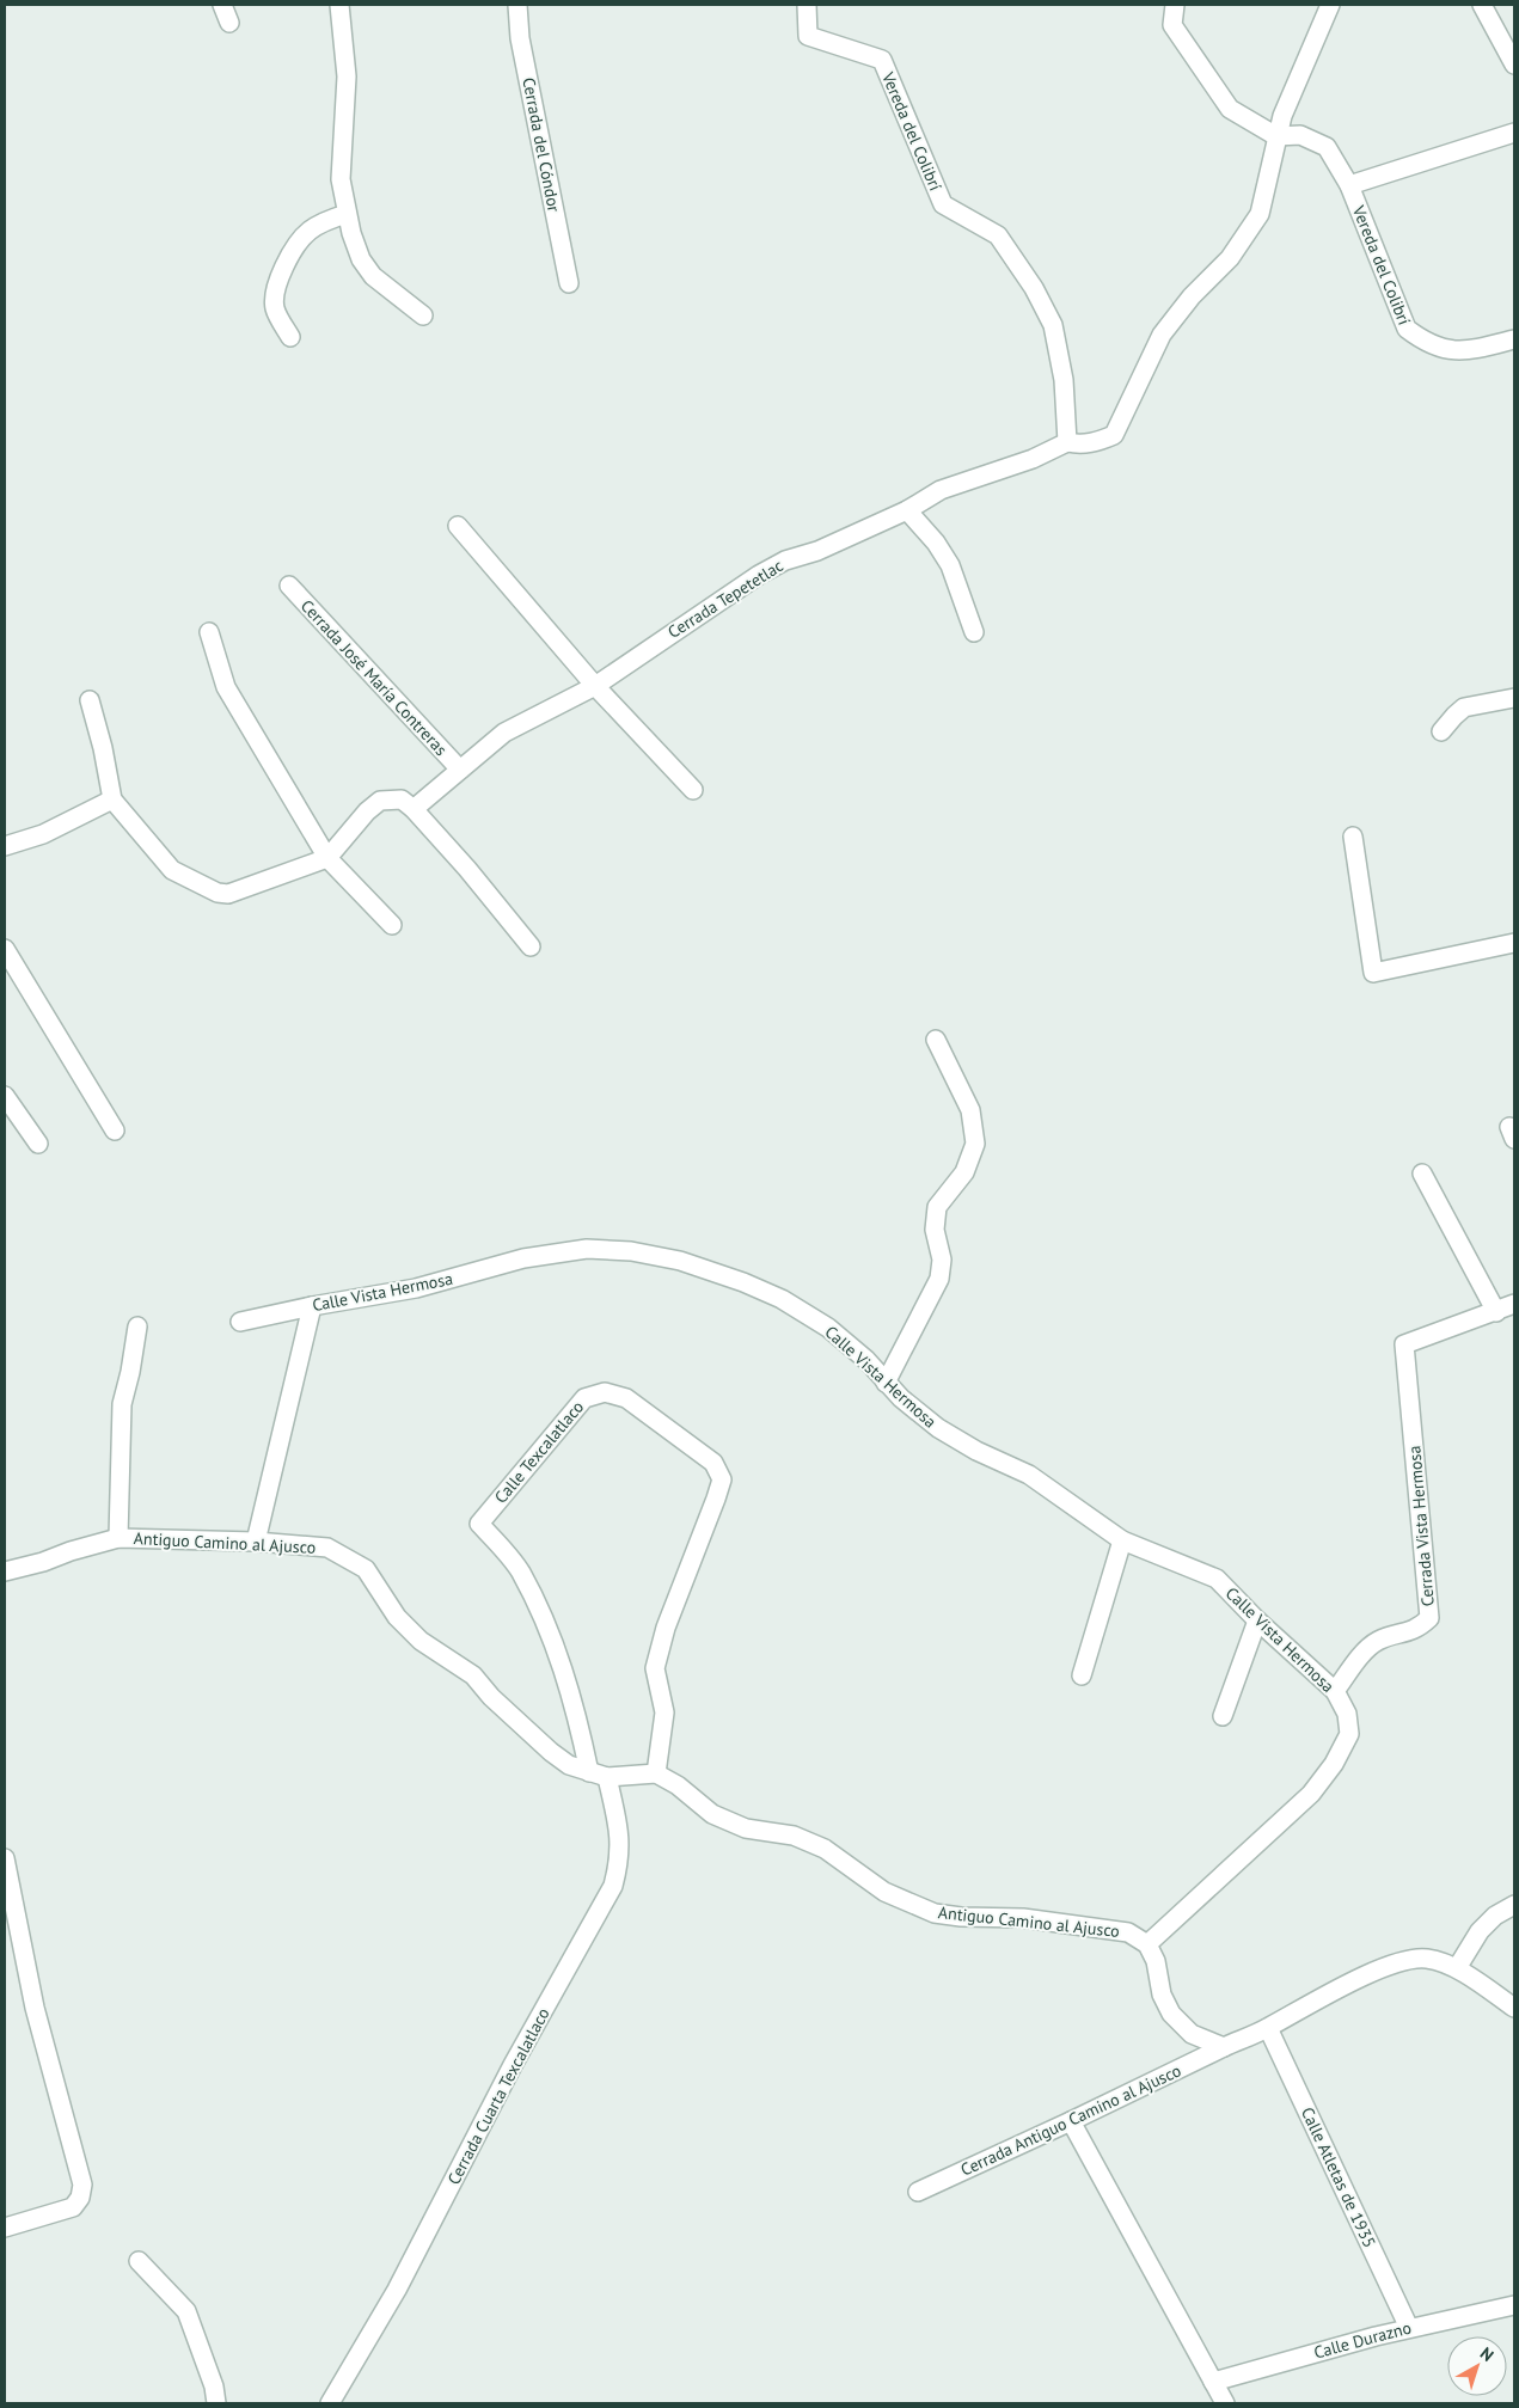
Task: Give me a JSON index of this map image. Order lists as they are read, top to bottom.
{
  "streets": {
    "street": [
      "Vereda del Colibrí",
      "Cerrada del Cóndor",
      "Cerrada Tepetetlac",
      "Cerrada José María Contreras",
      "Calle Vista Hermosa",
      "Calle Texcalatlaco",
      "Cerrada Vista Hermosa",
      "Antiguo Camino al Ajusco",
      "Cerrada Cuarta Texcalatlaco",
      "Cerrada Antiguo Camino al Ajusco",
      "Calle Atletas de 1935",
      "Calle Durazno"
    ]
  },
  "crossings": [
    ["Vereda del Colibrí", "Cerrada Tepetetlac"],
    ["Cerrada Tepetetlac", "Cerrada José María Contreras"],
    ["Calle Vista Hermosa", "Cerrada Vista Hermosa"],
    ["Calle Vista Hermosa", "Antiguo Camino al Ajusco"],
    ["Calle Texcalatlaco", "Antiguo Camino al Ajusco"],
    ["Antiguo Camino al Ajusco", "Cerrada Cuarta Texcalatlaco"],
    ["Calle Atletas de 1935", "Calle Durazno"]
  ],
  "north": "top right"
}
